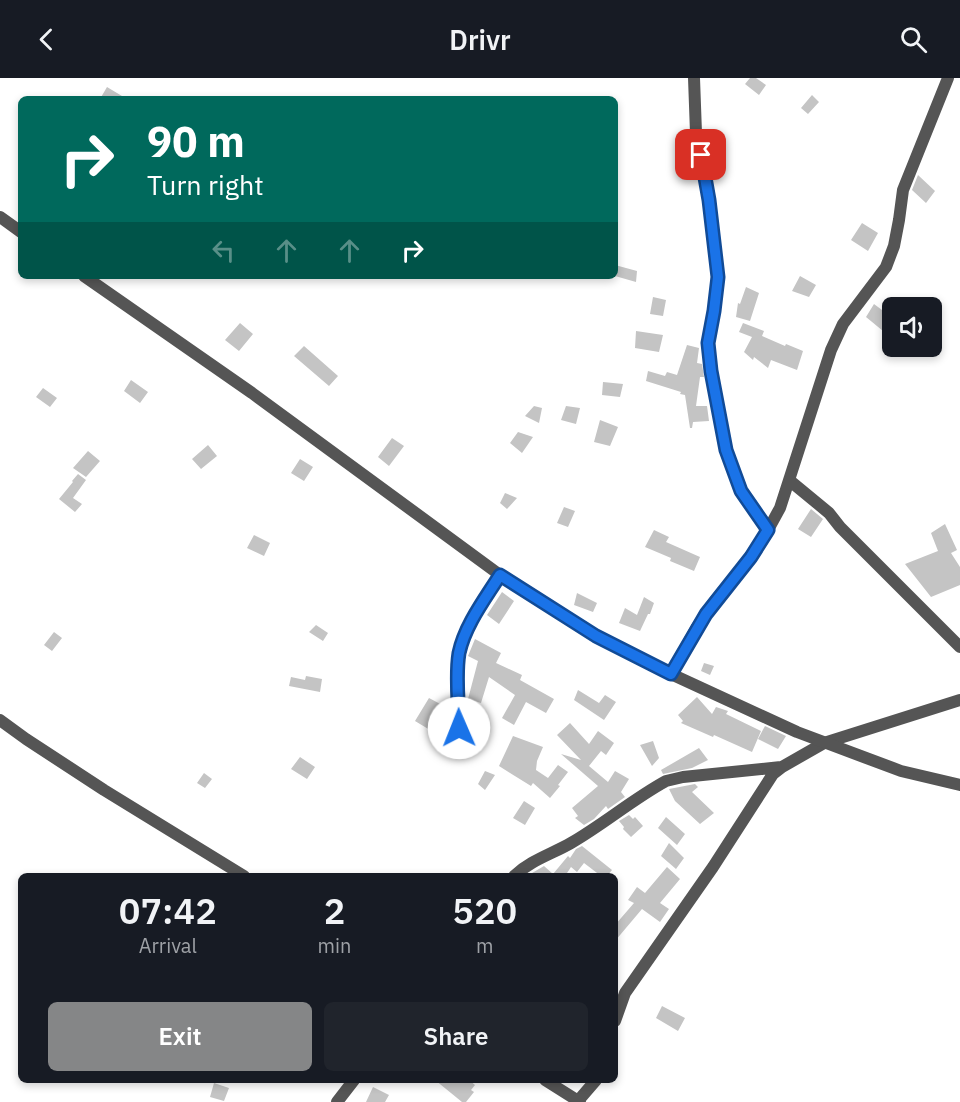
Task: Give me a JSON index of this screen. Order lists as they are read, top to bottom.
{
  "page": {
    "header": "Drivr",
    "turn": ["90 m", "Turn right"],
    "eta": [
      "07:42",
      "Arrival",
      "2",
      "min",
      "520",
      "m"
    ],
    "buttons": ["Exit", "Share"]
  }
}
